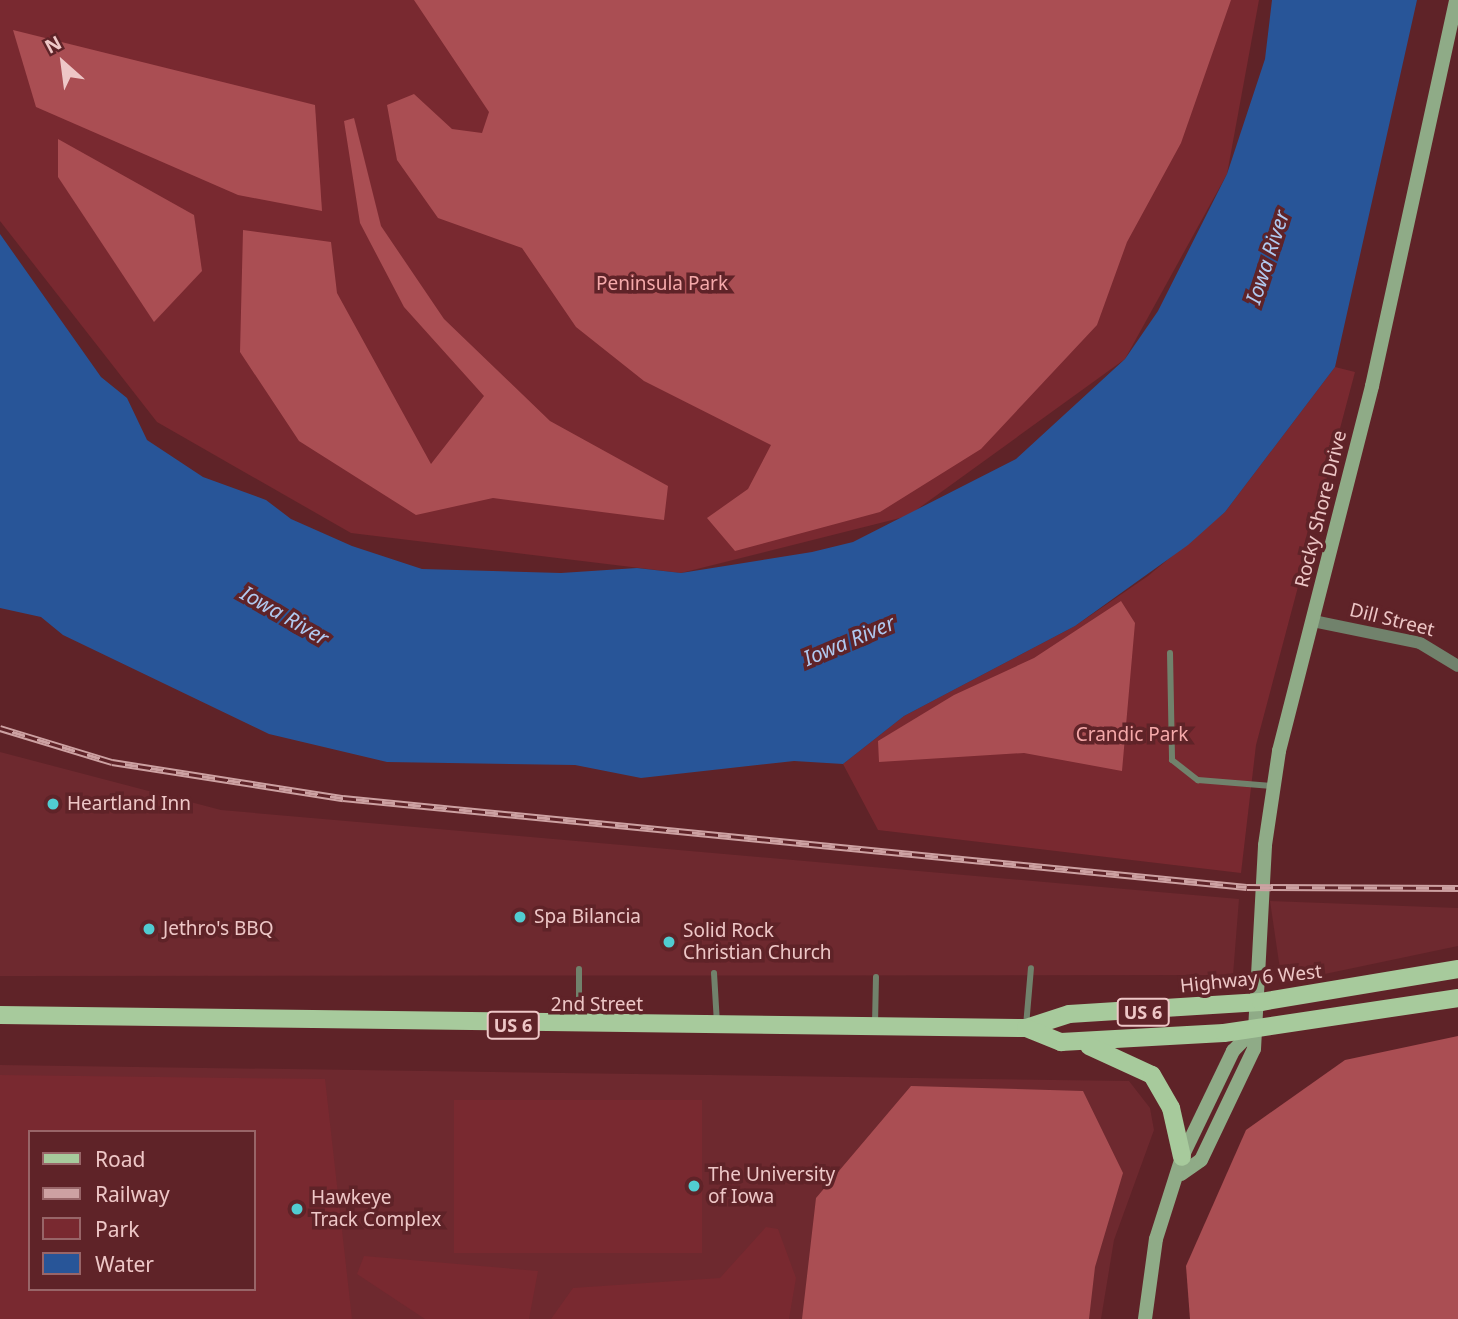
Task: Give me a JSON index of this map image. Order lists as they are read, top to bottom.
{
  "streets": {
    "main road": ["Highway 6 West", "2nd Street", "US 6"],
    "street": ["Rocky Shore Drive", "Dill Street"]
  },
  "crossings": [
    ["Rocky Shore Drive", "Dill Street"],
    ["Rocky Shore Drive", "Highway 6 West"],
    ["Rocky Shore Drive", "US 6"],
    ["Highway 6 West", "2nd Street"],
    ["Highway 6 West", "US 6"],
    ["2nd Street", "US 6"]
  ],
  "water": ["Iowa River"],
  "parks": ["Peninsula Park", "Crandic Park"],
  "places": [
    "Heartland Inn",
    "Spa Bilancia",
    "Jethro's BBQ",
    "Solid Rock Christian Church",
    "The University of Iowa",
    "Hawkeye Track Complex"
  ],
  "legend": [
    "Road",
    "Railway",
    "Park",
    "Water"
  ],
  "north": "top left"
}
